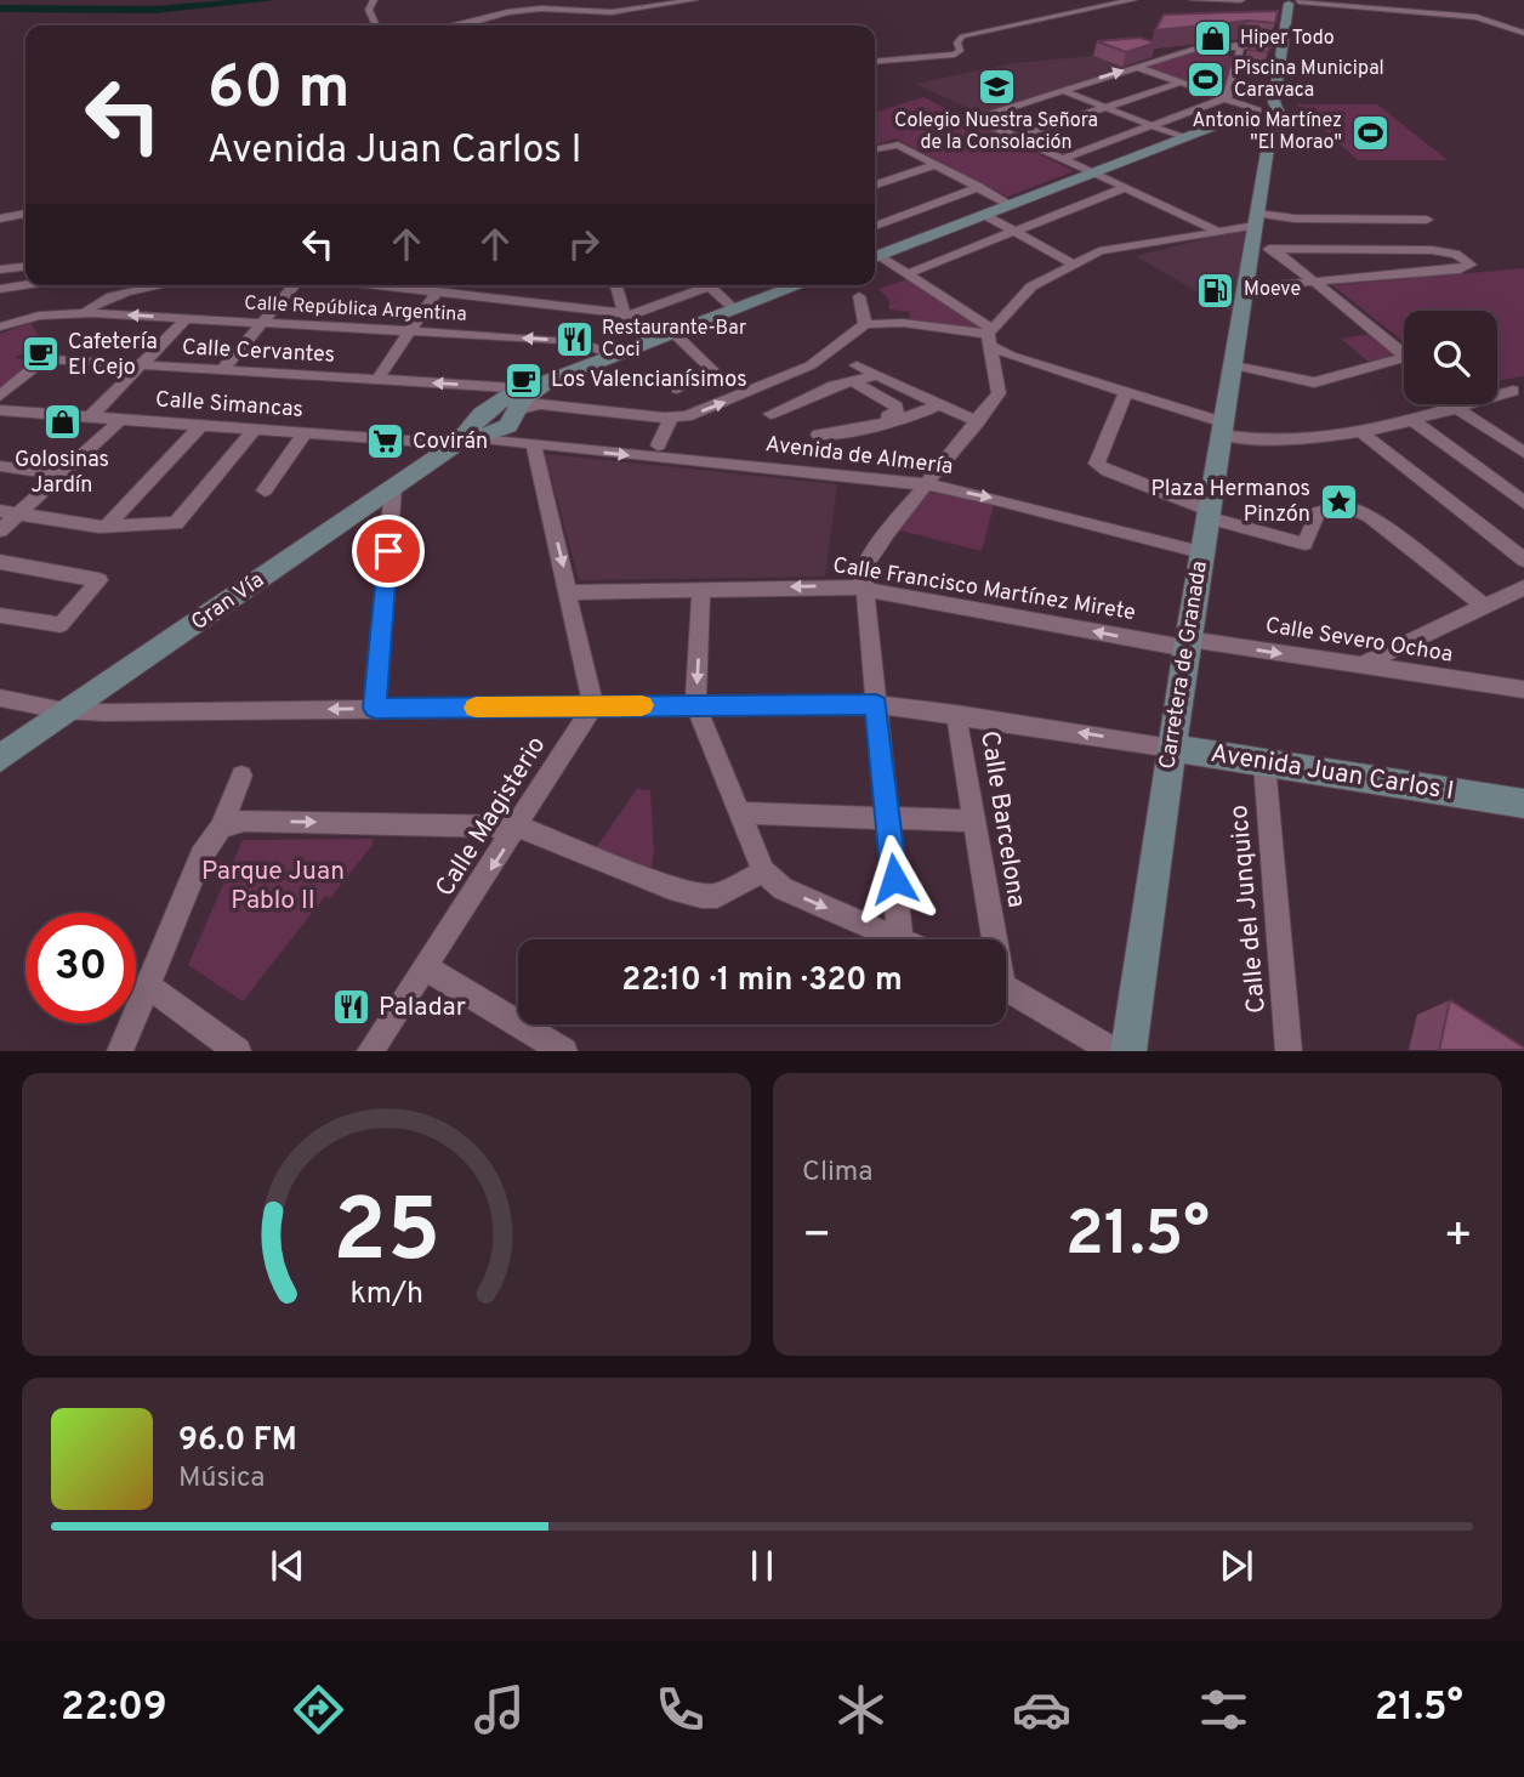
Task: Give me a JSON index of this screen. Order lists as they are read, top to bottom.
{
  "streets": {
    "main road": ["Gran Vía", "Carretera de Granada", "Avenida Juan Carlos I"],
    "street": [
      "Calle República Argentina",
      "Calle Cervantes",
      "Calle Simancas",
      "Avenida de Almería",
      "Calle Francisco Martínez Mirete",
      "Calle Severo Ochoa",
      "Calle Magisterio",
      "Calle Barcelona",
      "Calle del Junquico"
    ]
  },
  "crossings": [
    ["Calle Cervantes", "Calle Simancas"],
    ["Calle Cervantes", "Gran Vía"],
    ["Calle Simancas", "Avenida de Almería"],
    ["Calle Simancas", "Gran Vía"],
    ["Avenida de Almería", "Gran Vía"],
    ["Avenida de Almería", "Carretera de Granada"],
    ["Calle Francisco Martínez Mirete", "Calle Severo Ochoa"],
    ["Calle Francisco Martínez Mirete", "Carretera de Granada"],
    ["Gran Vía", "Avenida Juan Carlos I"],
    ["Calle Severo Ochoa", "Carretera de Granada"],
    ["Carretera de Granada", "Avenida Juan Carlos I"],
    ["Avenida Juan Carlos I", "Calle Magisterio"],
    ["Avenida Juan Carlos I", "Calle Barcelona"],
    ["Avenida Juan Carlos I", "Calle del Junquico"]
  ],
  "one_way": ["Calle Francisco Martínez Mirete", "Calle Severo Ochoa", "Calle Magisterio"],
  "parks": ["Parque Juan Pablo II"],
  "places": {
    "shop": ["Hiper Todo", "Golosinas Jardín"],
    "sports": ["Piscina Municipal Caravaca", "Antonio Martínez \"El Morao\""],
    "school or university": ["Colegio Nuestra Señora de la Consolación"],
    "fuel station": ["Moeve"],
    "restaurant": ["Restaurante-Bar Coci", "Paladar"],
    "cafe": ["Cafetería El Cejo", "Los Valencianísimos"],
    "supermarket": ["Covirán"],
    "place": ["Plaza Hermanos Pinzón"]
  },
  "page": {
    "turn": ["60 m", "Avenida Juan Carlos I"],
    "limit": "30",
    "trip": "22:10 · 1 min · 320 m",
    "tile": "Clima",
    "heat": ["−", "21.5°", "+"],
    "song": ["96.0 FM", "Música"],
    "tabs": ["22:09", "21.5°"],
    "gauge": ["25", "km/h"]
  }
}
